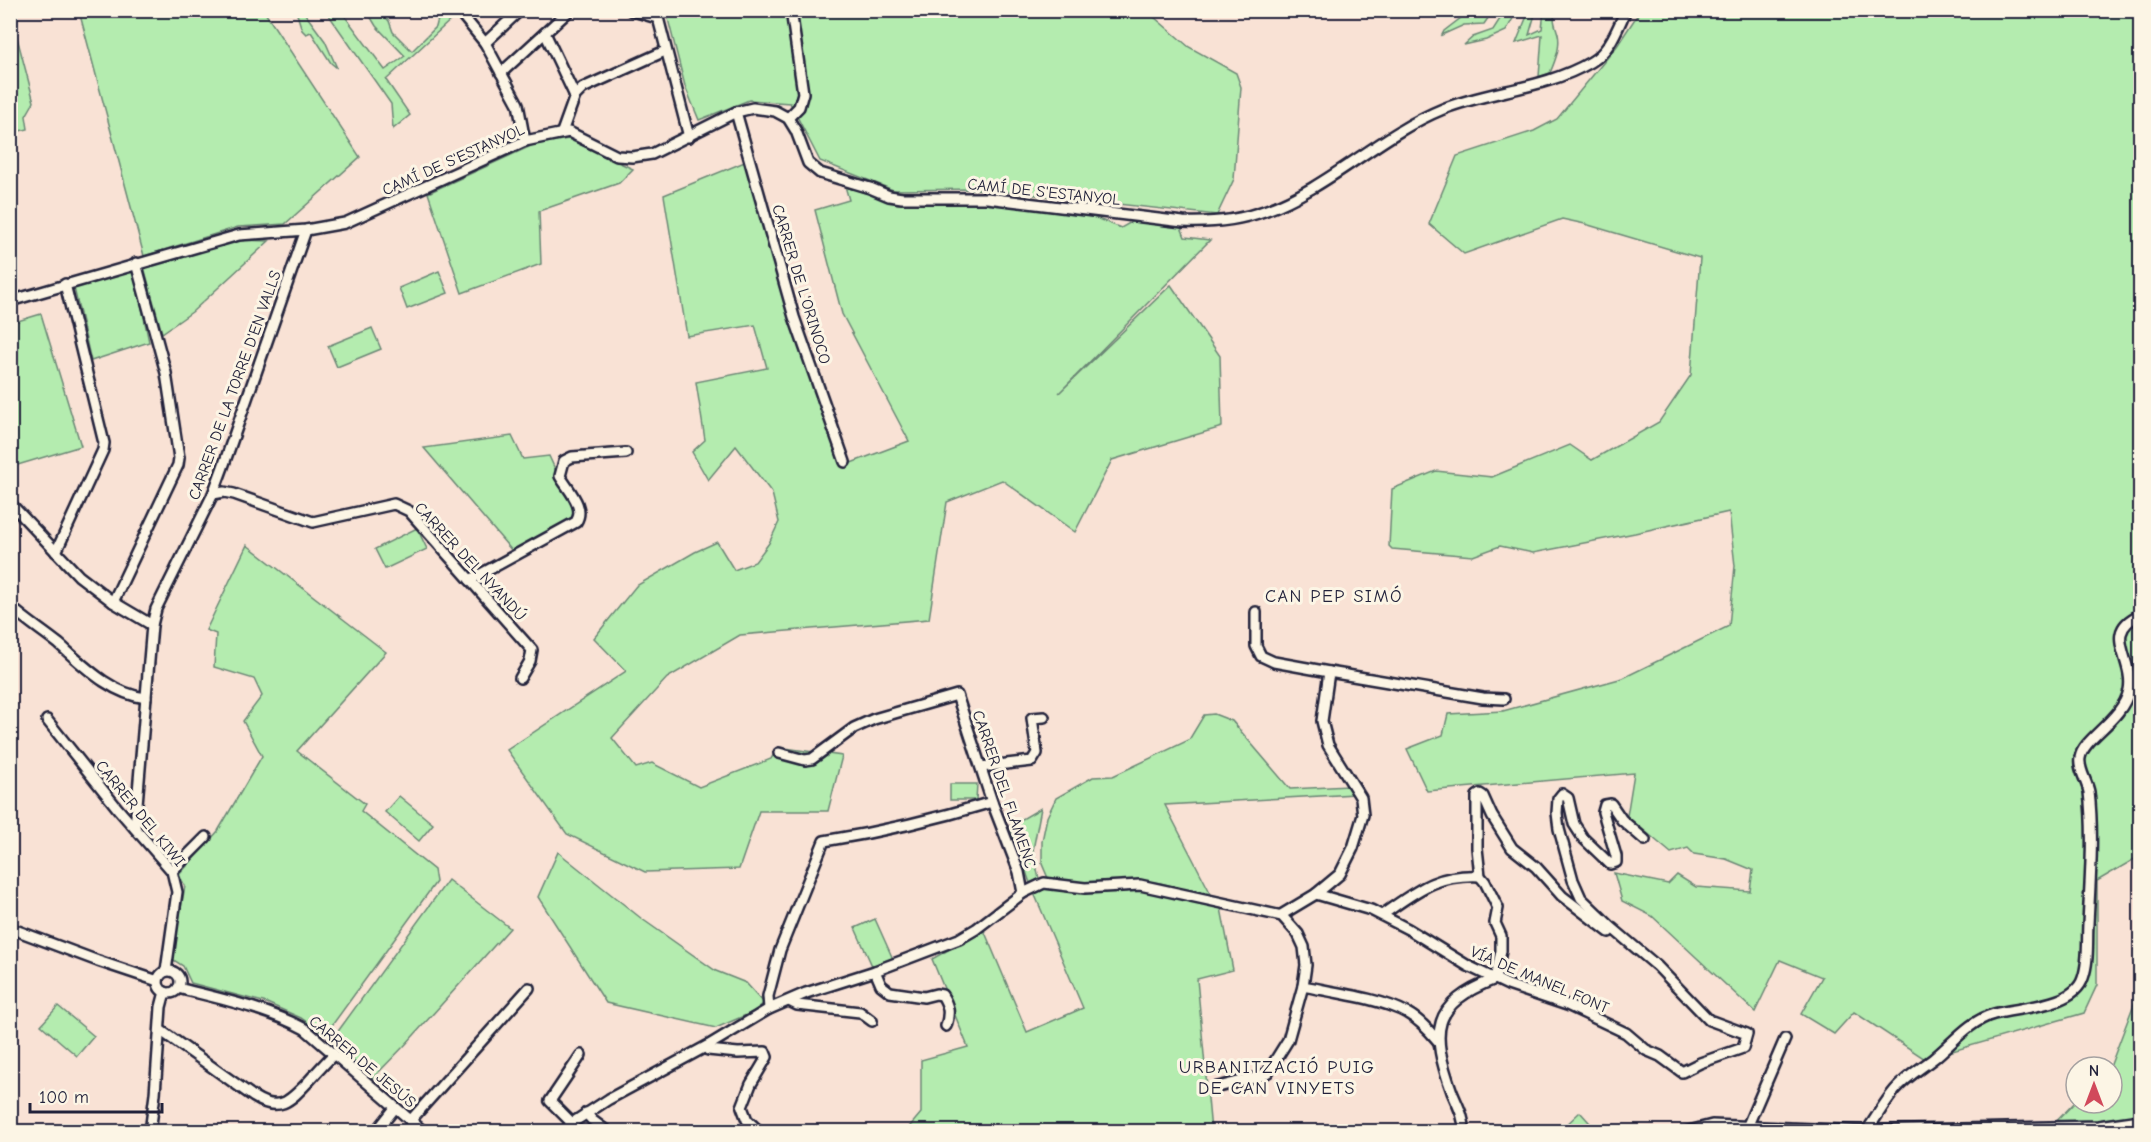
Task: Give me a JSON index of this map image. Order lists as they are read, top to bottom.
{
  "streets": {
    "street": [
      "CAMÍ DE S'ESTANYOL",
      "CARRER DE L'ORINOCO",
      "CARRER DE LA TORRE D'EN VALLS",
      "CARRER DEL NYANDÚ",
      "CARRER DEL FLAMENC",
      "CARRER DEL KIWI",
      "VÍA DE MANEL FONT",
      "CARRER DE JESÚS"
    ]
  },
  "crossings": [
    ["CAMÍ DE S'ESTANYOL", "CARRER DE LA TORRE D'EN VALLS"],
    ["CARRER DE LA TORRE D'EN VALLS", "CARRER DEL NYANDÚ"],
    ["CARRER DE LA TORRE D'EN VALLS", "CARRER DEL KIWI"],
    ["CARRER DEL KIWI", "CARRER DE JESÚS"]
  ],
  "districts": ["CAN PEP SIMÓ", "URBANITZACIÓ PUIG DE CAN VINYETS"],
  "scale_bar": "100 m",
  "north": "top"
}
